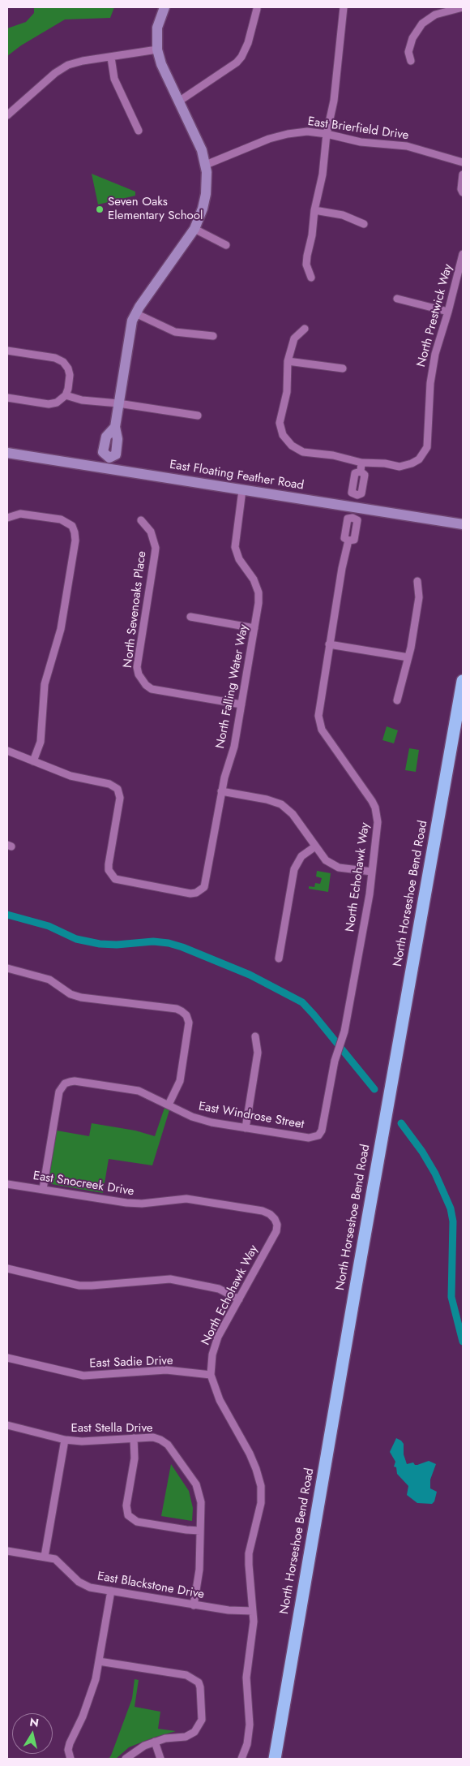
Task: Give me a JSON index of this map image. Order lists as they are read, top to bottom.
{
  "streets": {
    "highway": ["North Horseshoe Bend Road"],
    "street": [
      "East Brierfield Drive",
      "North Prestwick Way",
      "East Floating Feather Road",
      "North Sevenoaks Place",
      "North Falling Water Way",
      "North Echohawk Way",
      "East Windrose Street",
      "East Snocreek Drive",
      "East Sadie Drive",
      "East Stella Drive",
      "East Blackstone Drive"
    ]
  },
  "crossings": [
    ["East Floating Feather Road", "North Falling Water Way"],
    ["East Floating Feather Road", "North Echohawk Way"],
    ["North Sevenoaks Place", "North Falling Water Way"],
    ["North Echohawk Way", "East Windrose Street"],
    ["North Echohawk Way", "East Snocreek Drive"],
    ["North Echohawk Way", "East Sadie Drive"],
    ["North Echohawk Way", "East Blackstone Drive"],
    ["East Windrose Street", "East Snocreek Drive"]
  ],
  "places": ["Seven Oaks Elementary School"],
  "north": "top"
}
